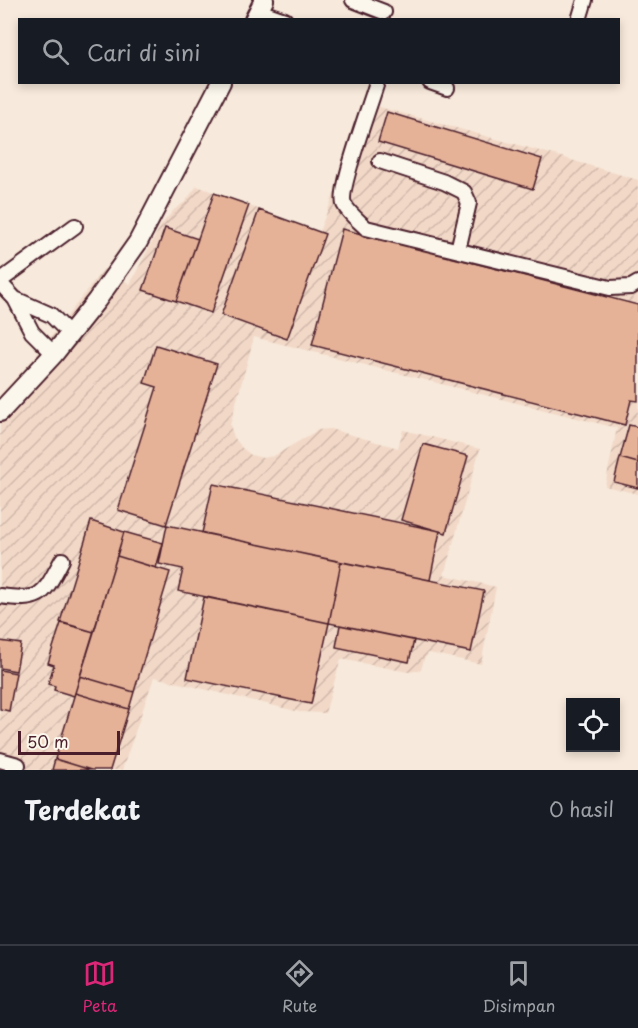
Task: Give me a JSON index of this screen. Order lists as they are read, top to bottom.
{
  "scale_bar": "50 m",
  "page": {
    "search": "Cari di sini",
    "scale": "50 m",
    "heading": ["Terdekat", "0 hasil"],
    "nav": ["Peta", "Rute", "Disimpan"]
  }
}
